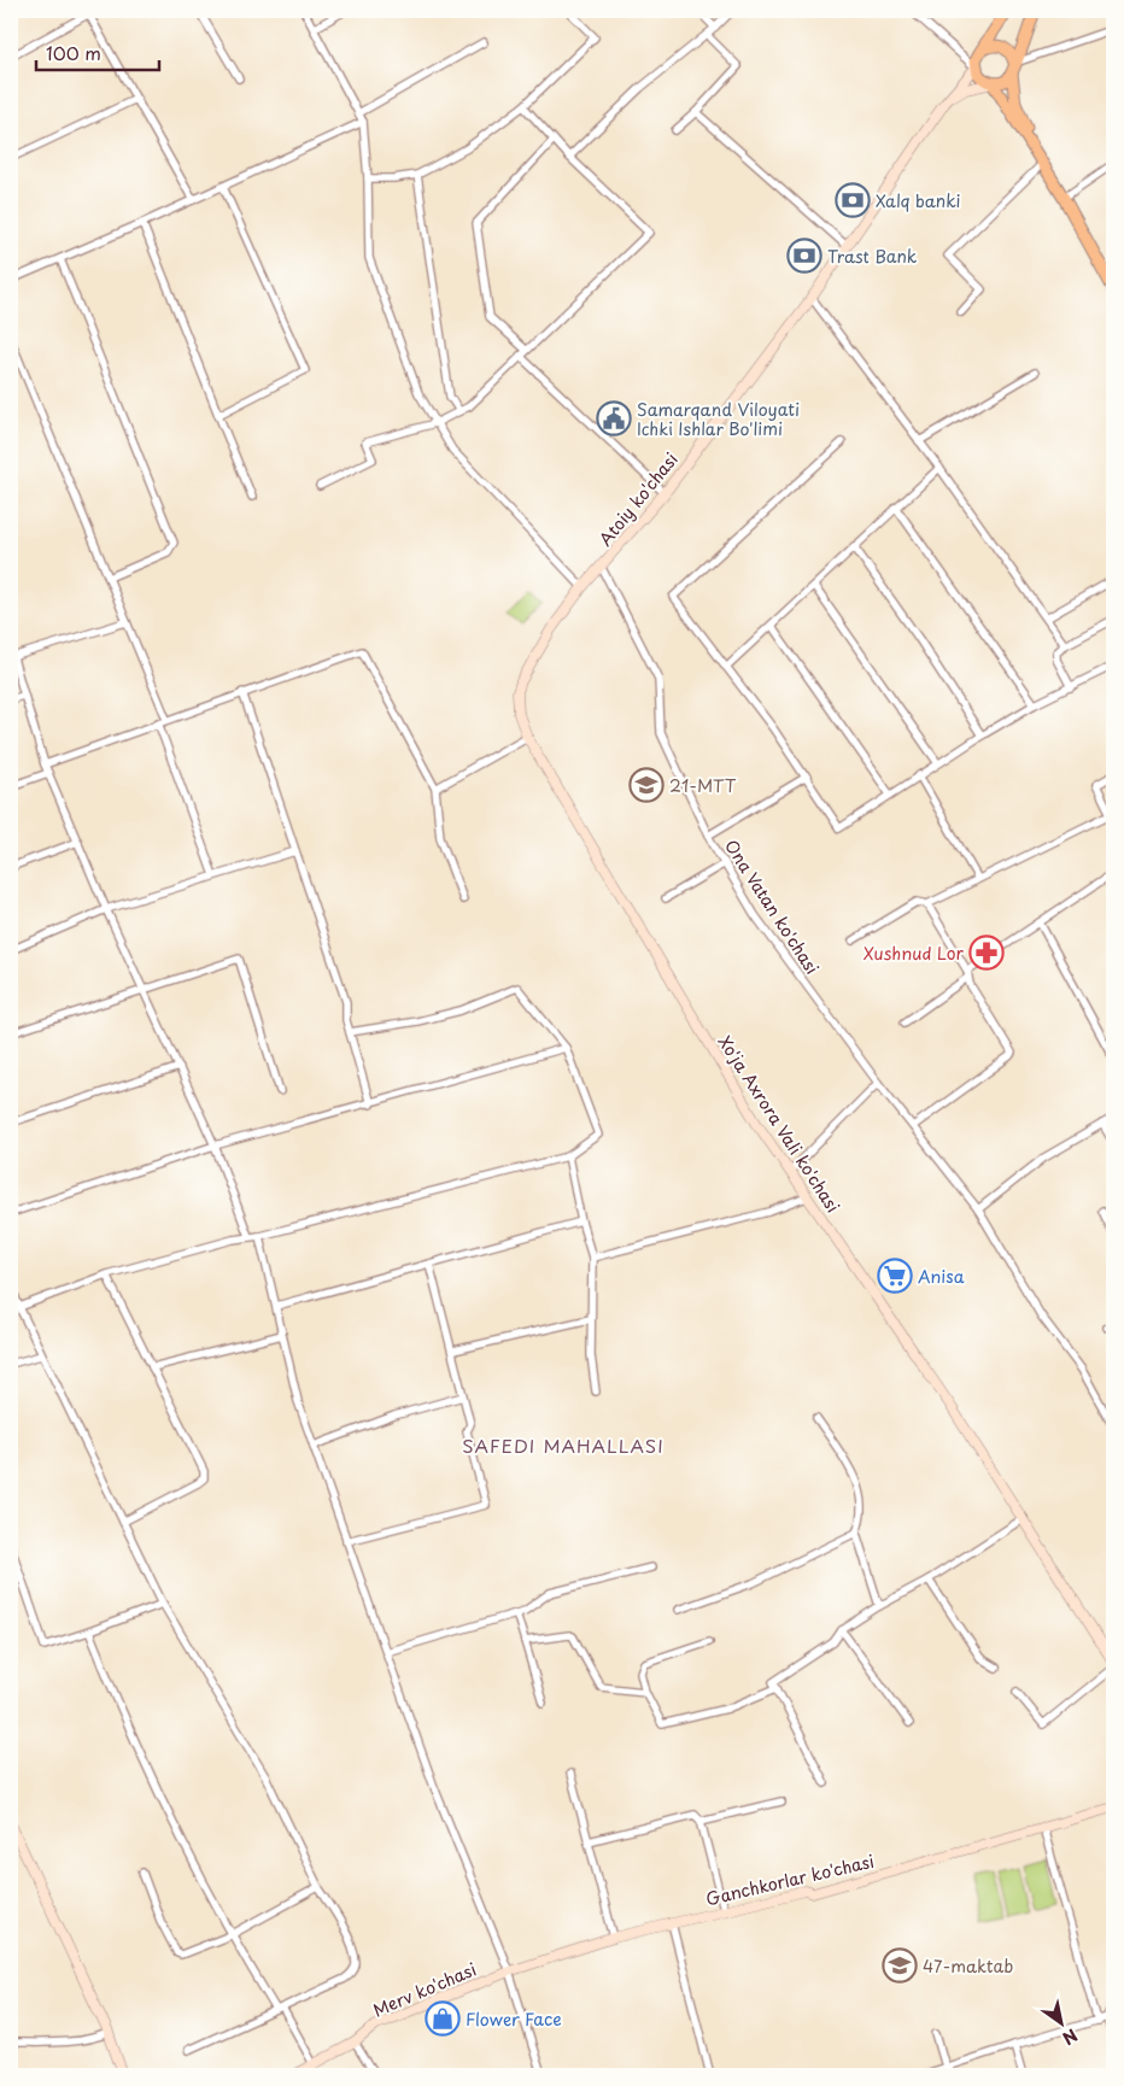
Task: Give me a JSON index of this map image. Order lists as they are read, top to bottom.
{
  "streets": {
    "street": [
      "Atoiy ko'chasi",
      "Ona Vatan ko'chasi",
      "Xo'ja Axrora Vali ko'chasi",
      "Ganchkorlar ko'chasi",
      "Merv ko'chasi"
    ]
  },
  "crossings": [
    ["Atoiy ko'chasi", "Ona Vatan ko'chasi"],
    ["Atoiy ko'chasi", "Xo'ja Axrora Vali ko'chasi"],
    ["Ganchkorlar ko'chasi", "Merv ko'chasi"]
  ],
  "districts": ["SAFEDI MAHALLASI"],
  "places": {
    "bank": ["Xalq banki", "Trast Bank"],
    "public building": ["Samarqand Viloyati Ichki Ishlar Bo'limi"],
    "school or university": ["21-MTT", "47-maktab"],
    "pharmacy": ["Xushnud Lor"],
    "supermarket": ["Anisa"],
    "shop": ["Flower Face"]
  },
  "scale_bar": "100 m",
  "north": "bottom right"
}
